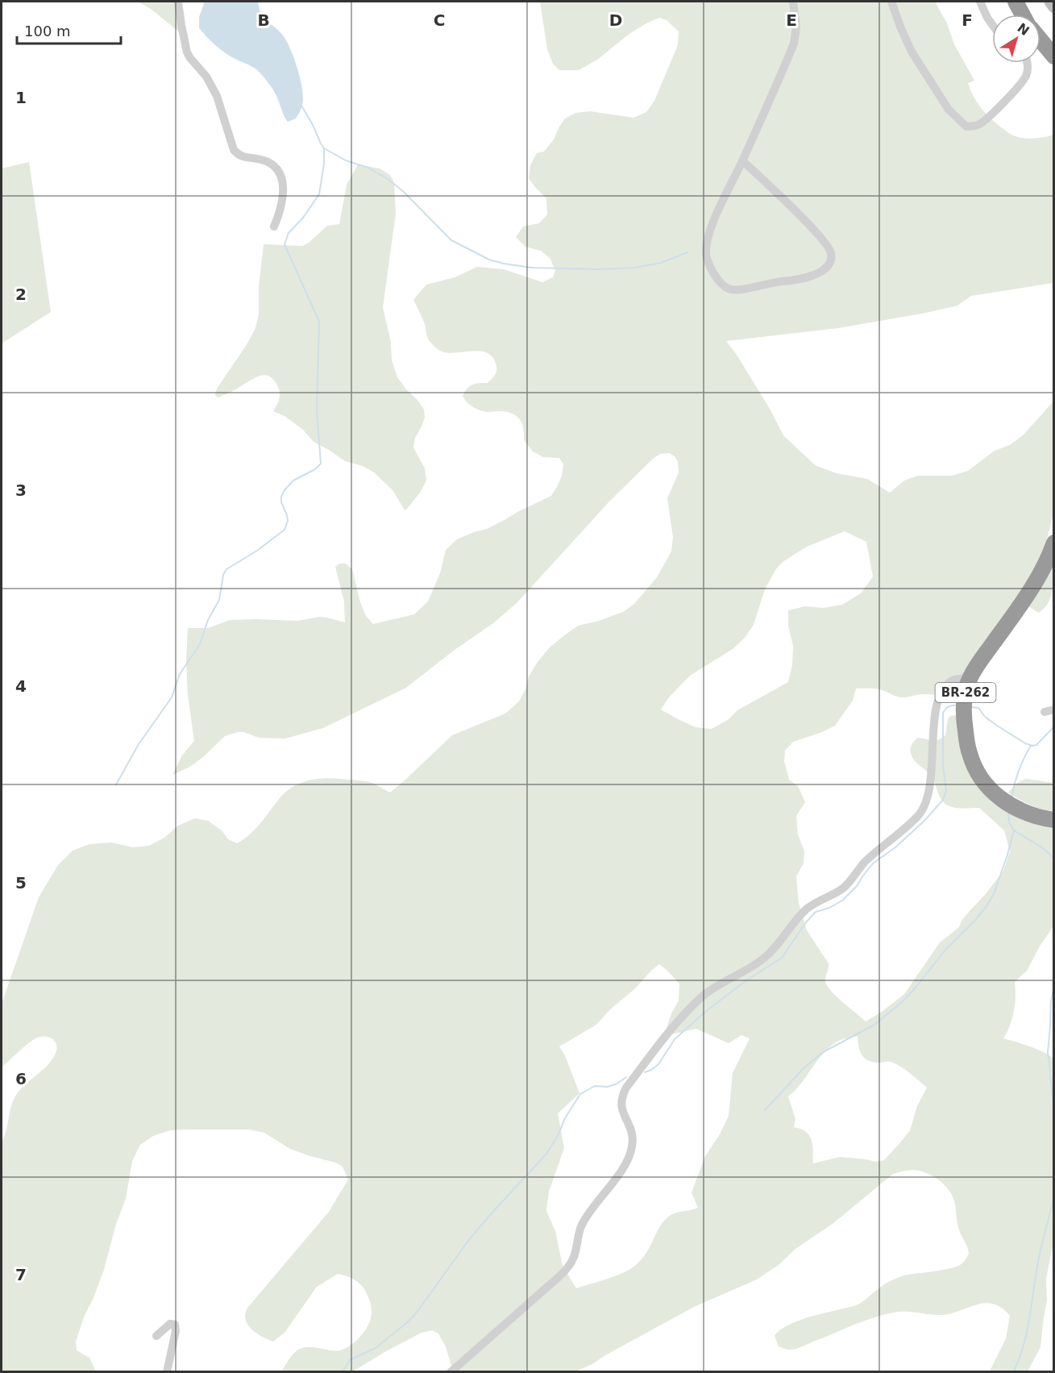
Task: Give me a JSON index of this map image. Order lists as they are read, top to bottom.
{
  "streets": {
    "highway": ["BR-262"]
  },
  "scale_bar": "100 m",
  "north": "top right",
  "grid": {
    "columns": [
      "B",
      "C",
      "D",
      "E",
      "F"
    ],
    "rows": [
      "1",
      "2",
      "3",
      "4",
      "5",
      "6",
      "7"
    ]
  }
}
